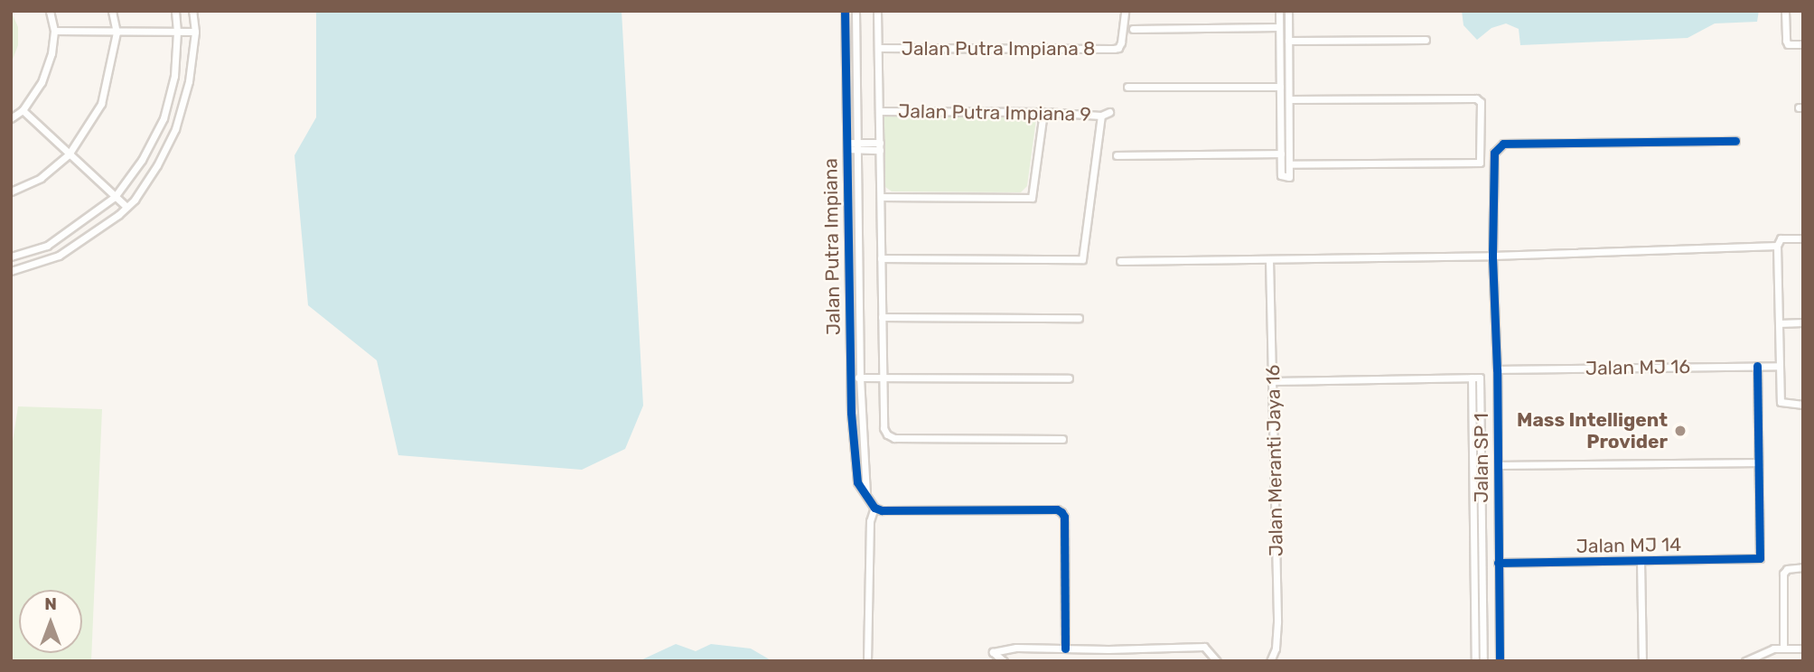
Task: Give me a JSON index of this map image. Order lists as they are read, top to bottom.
{
  "streets": {
    "street": [
      "Jalan Putra Impiana 8",
      "Jalan Putra Impiana 9",
      "Jalan Putra Impiana",
      "Jalan MJ 16",
      "Jalan SP 1",
      "Jalan Meranti Jaya 16",
      "Jalan MJ 14"
    ]
  },
  "crossings": [
    ["Jalan MJ 16", "Jalan SP 1"],
    ["Jalan SP 1", "Jalan MJ 14"]
  ],
  "places": ["Mass Intelligent Provider"],
  "north": "top"
}
